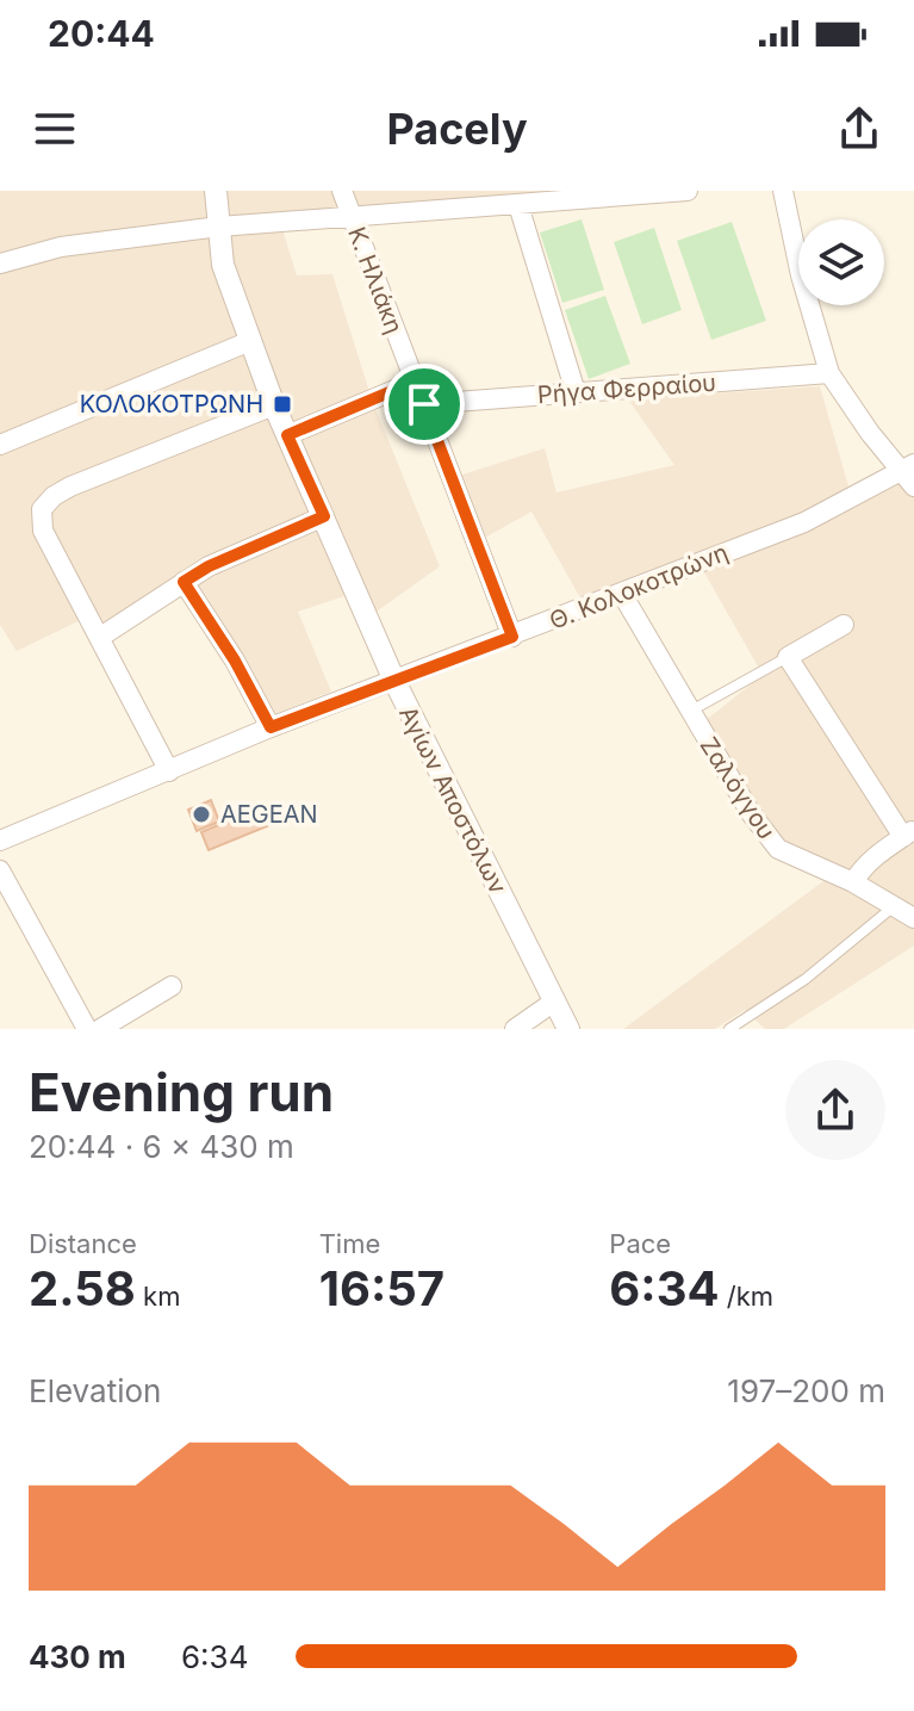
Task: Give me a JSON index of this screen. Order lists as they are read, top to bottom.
{
  "streets": {
    "street": [
      "Κ. Ηλιάκη",
      "Ρήγα Φερραίου",
      "Θ. Κολοκοτρώνη",
      "Ζαλόγγου",
      "Αγίων Αποστόλων"
    ]
  },
  "crossings": [
    ["Κ. Ηλιάκη", "Ρήγα Φερραίου"],
    ["Κ. Ηλιάκη", "Θ. Κολοκοτρώνη"],
    ["Θ. Κολοκοτρώνη", "Ζαλόγγου"],
    ["Θ. Κολοκοτρώνη", "Αγίων Αποστόλων"]
  ],
  "places": {
    "transit": ["ΚΟΛΟΚΟΤΡΩΝΗ"],
    "other": ["AEGEAN"]
  },
  "page": {
    "status": "20:44",
    "header": "Pacely",
    "heading": ["Evening run", "20:44 · 6 × 430 m"],
    "stats": [
      ["Distance", "2.58 km"],
      ["Time", "16:57"],
      ["Pace", "6:34 /km"]
    ],
    "chart": ["Elevation", "197–200 m"],
    "list": [
      {
        "name": "430 m",
        "note": "6:34"
      }
    ]
  }
}
